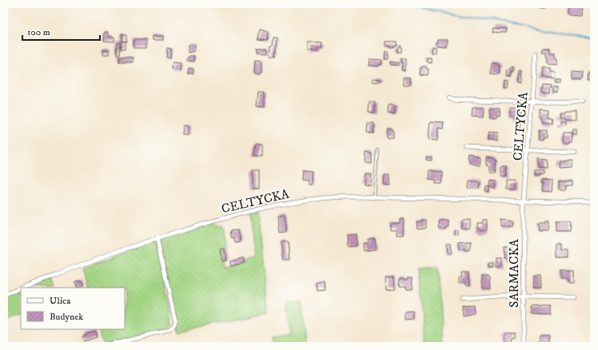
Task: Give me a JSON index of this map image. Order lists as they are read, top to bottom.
{
  "streets": {
    "street": ["CELTYCKA", "SARMACKA"]
  },
  "crossings": [
    ["CELTYCKA", "SARMACKA"]
  ],
  "legend": ["Ulica", "Budynek"],
  "scale_bar": "100 m"
}
